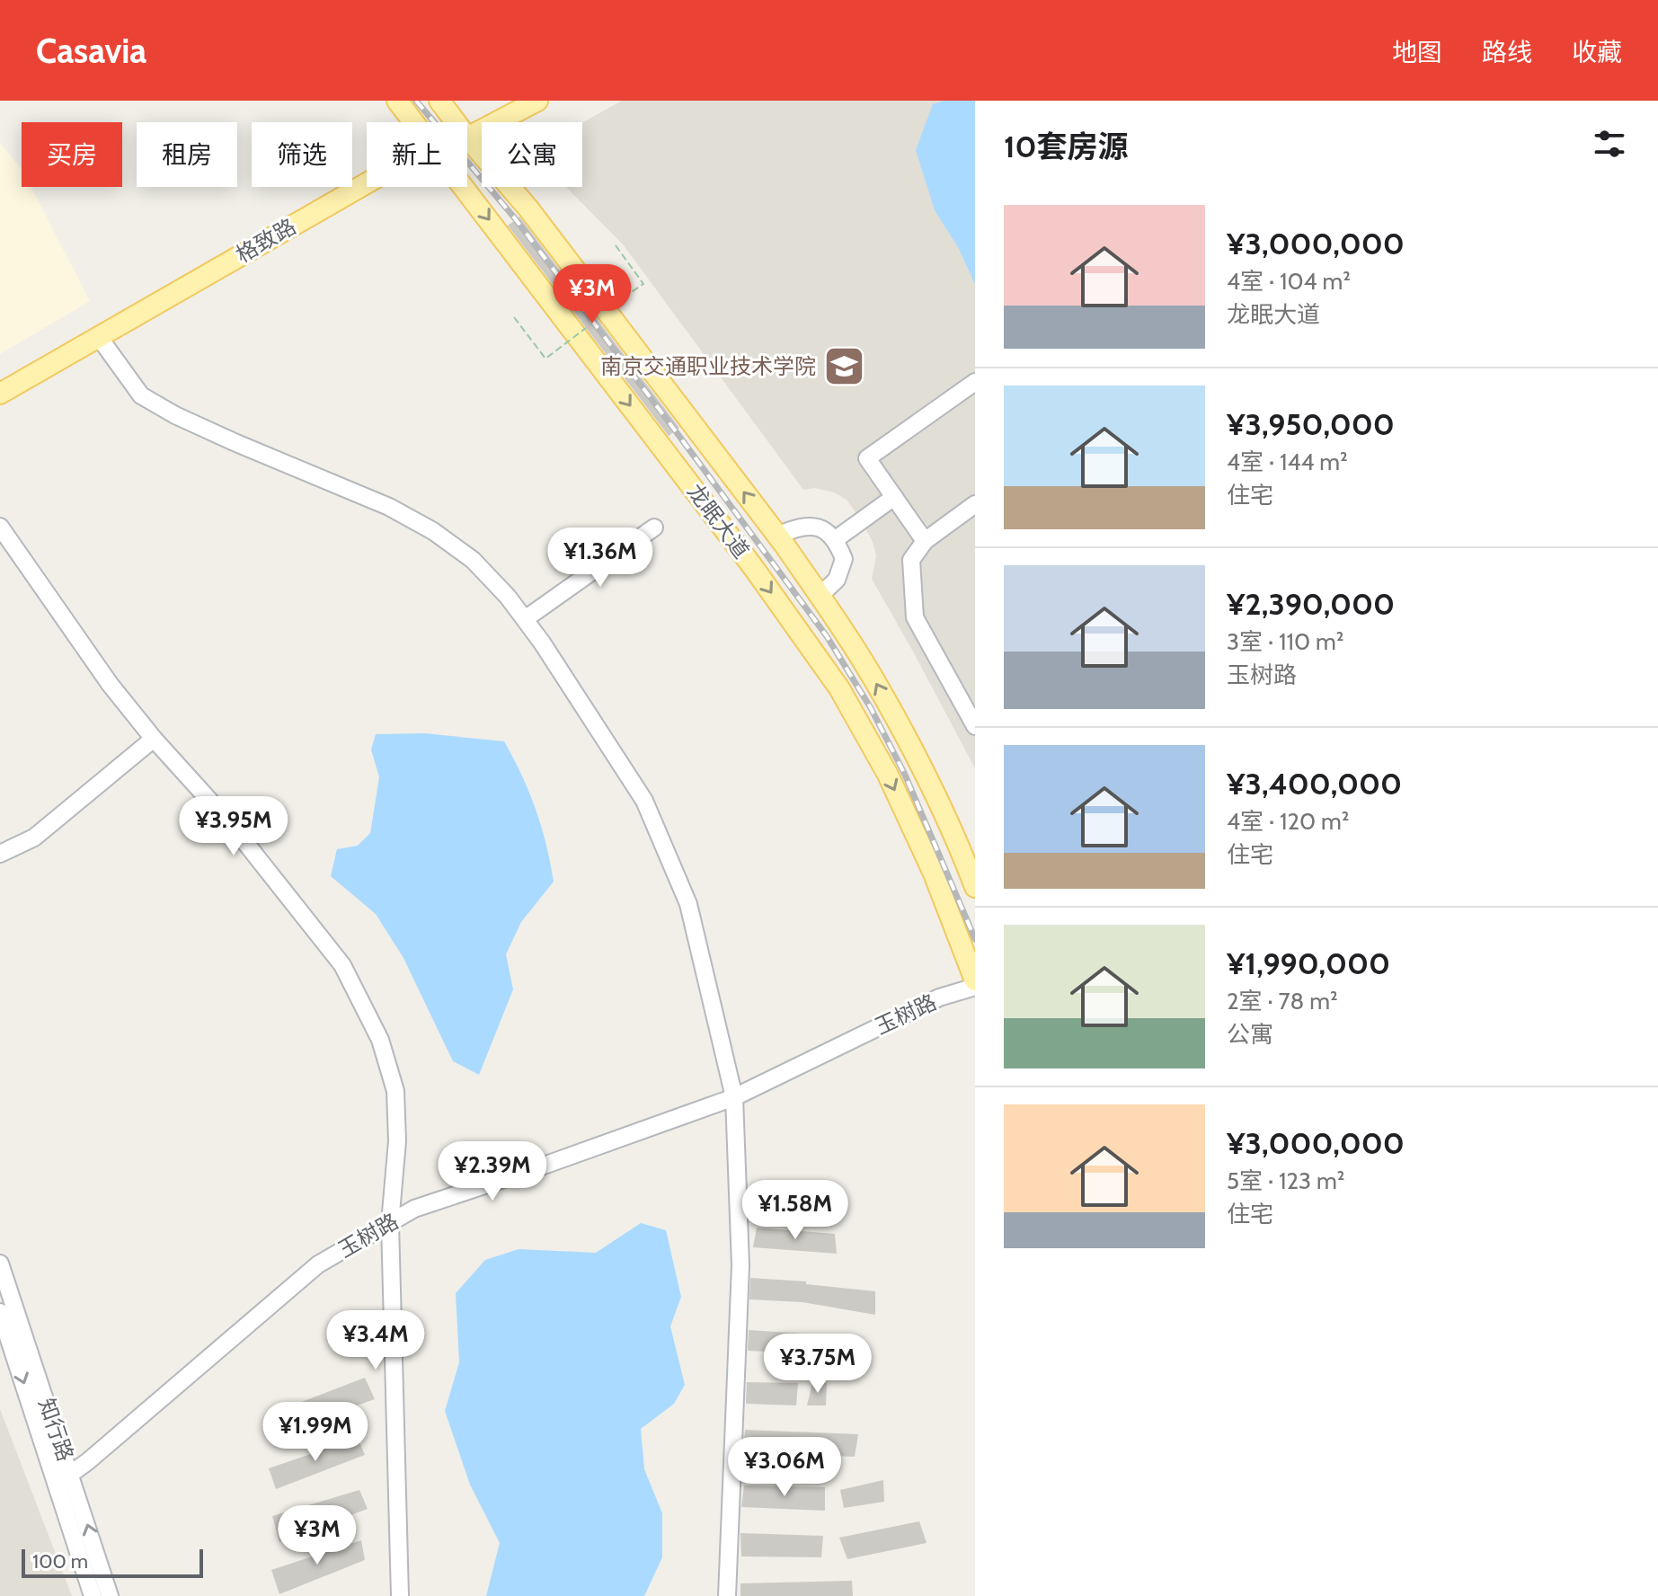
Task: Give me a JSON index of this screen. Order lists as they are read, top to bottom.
{
  "streets": {
    "main road": ["格致路", "龙眠大道"],
    "street": ["玉树路", "知行路"]
  },
  "crossings": [
    ["格致路", "龙眠大道"],
    ["玉树路", "知行路"]
  ],
  "places": {
    "school or university": ["南京交通职业技术学院"]
  },
  "scale_bar": "100 m",
  "page": {
    "header": "Casavia",
    "nav": ["地图", "路线", "收藏"],
    "heading": "10套房源",
    "chip": [
      "买房",
      "租房",
      "筛选",
      "新上",
      "公寓"
    ],
    "list": [
      {
        "name": "¥3,000,000",
        "note": "4室 · 104 m² · 龙眠大道"
      },
      {
        "name": "¥3,950,000",
        "note": "4室 · 144 m² · 住宅"
      },
      {
        "name": "¥2,390,000",
        "note": "3室 · 110 m² · 玉树路"
      },
      {
        "name": "¥3,400,000",
        "note": "4室 · 120 m² · 住宅"
      },
      {
        "name": "¥1,990,000",
        "note": "2室 · 78 m² · 公寓"
      },
      {
        "name": "¥3,000,000",
        "note": "5室 · 123 m² · 住宅"
      }
    ],
    "price": [
      "¥3M",
      "¥1.36M",
      "¥3.95M",
      "¥2.39M",
      "¥1.58M",
      "¥3.4M",
      "¥3.75M",
      "¥1.99M",
      "¥3.06M",
      "¥3M"
    ],
    "scale": "100 m"
  }
}
